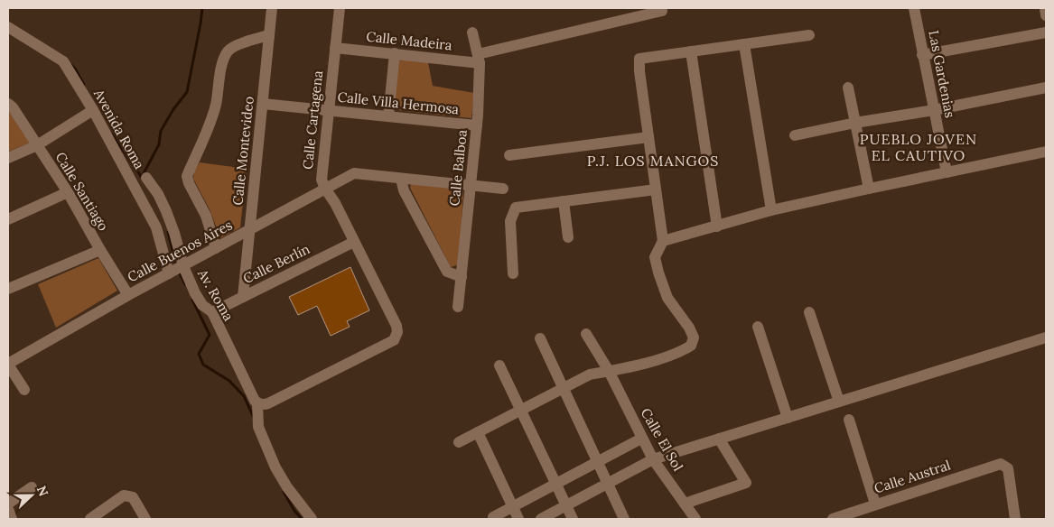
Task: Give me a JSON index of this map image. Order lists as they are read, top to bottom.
{
  "streets": {
    "street": [
      "Calle Madeira",
      "Las Gardenias",
      "Calle Villa Hermosa",
      "Calle Cartagena",
      "Avenida Roma",
      "Calle Montevideo",
      "Calle Balboa",
      "Calle Santiago",
      "Calle Buenos Aires",
      "Calle Berlín",
      "Av. Roma",
      "Calle El Sol",
      "Calle Austral"
    ]
  },
  "crossings": [
    ["Calle Madeira", "Calle Cartagena"],
    ["Calle Madeira", "Calle Balboa"],
    ["Calle Villa Hermosa", "Calle Cartagena"],
    ["Calle Villa Hermosa", "Calle Montevideo"],
    ["Calle Villa Hermosa", "Calle Balboa"],
    ["Calle Cartagena", "Calle Buenos Aires"],
    ["Calle Cartagena", "Calle Berlín"],
    ["Calle Cartagena", "Av. Roma"],
    ["Avenida Roma", "Calle Buenos Aires"],
    ["Calle Montevideo", "Calle Buenos Aires"],
    ["Calle Montevideo", "Calle Berlín"],
    ["Calle Balboa", "Calle Buenos Aires"],
    ["Calle Santiago", "Calle Buenos Aires"],
    ["Calle Buenos Aires", "Av. Roma"],
    ["Calle Berlín", "Av. Roma"]
  ],
  "districts": ["PUEBLO JOVEN EL CAUTIVO", "P.J. LOS MANGOS"],
  "north": "right"
}
